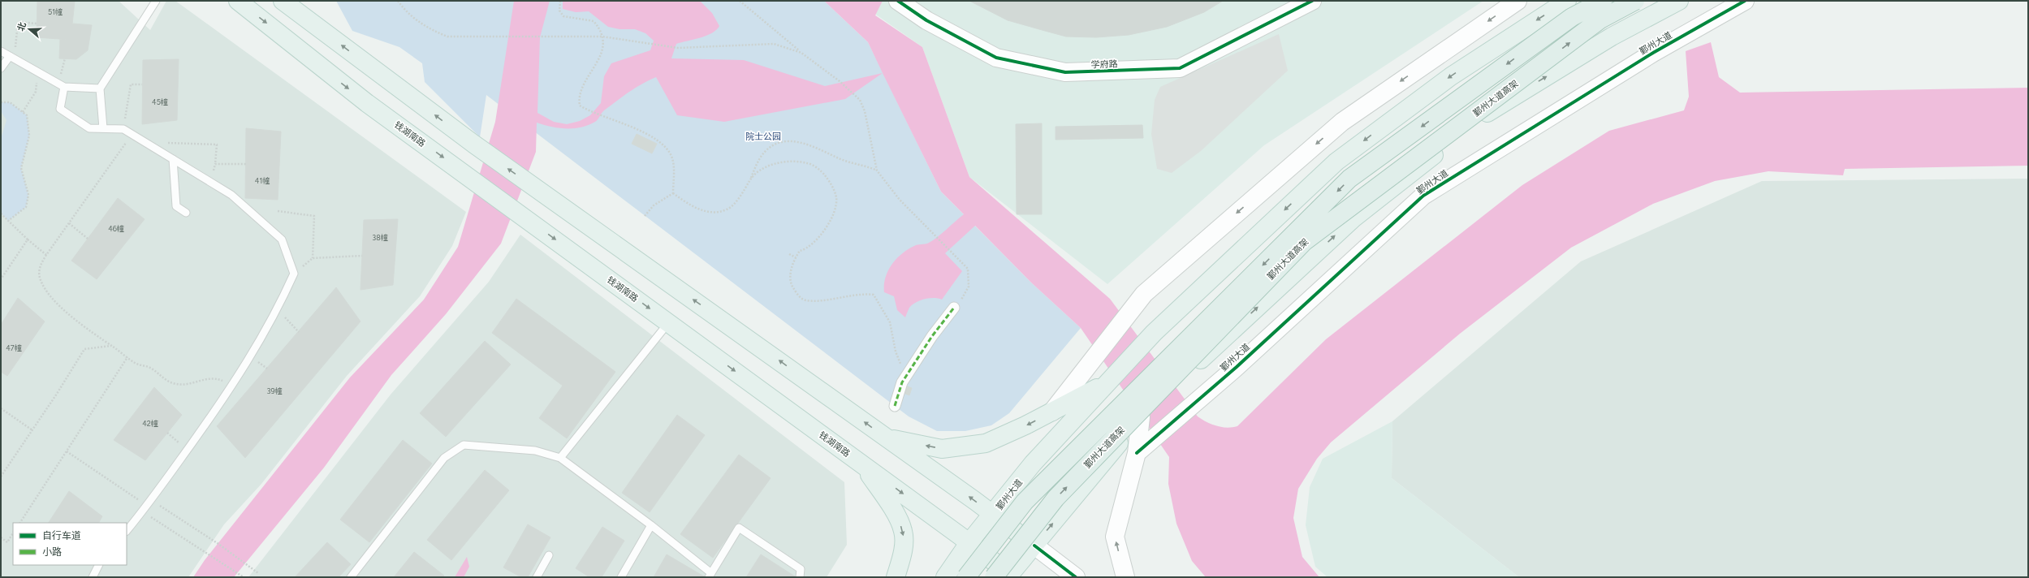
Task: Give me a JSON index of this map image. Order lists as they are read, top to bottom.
{
  "streets": {
    "highway": ["鄞州大道高架"],
    "main road": ["鄞州大道", "钱湖南路"],
    "street": ["学府路"]
  },
  "crossings": [
    ["鄞州大道", "钱湖南路"],
    ["鄞州大道高架", "钱湖南路"]
  ],
  "parks": ["院士公园"],
  "house_numbers": [
    "51幢",
    "45幢",
    "41幢",
    "46幢",
    "38幢",
    "47幢",
    "39幢",
    "42幢"
  ],
  "legend": ["自行车道", "小路"],
  "north": "left"
}
